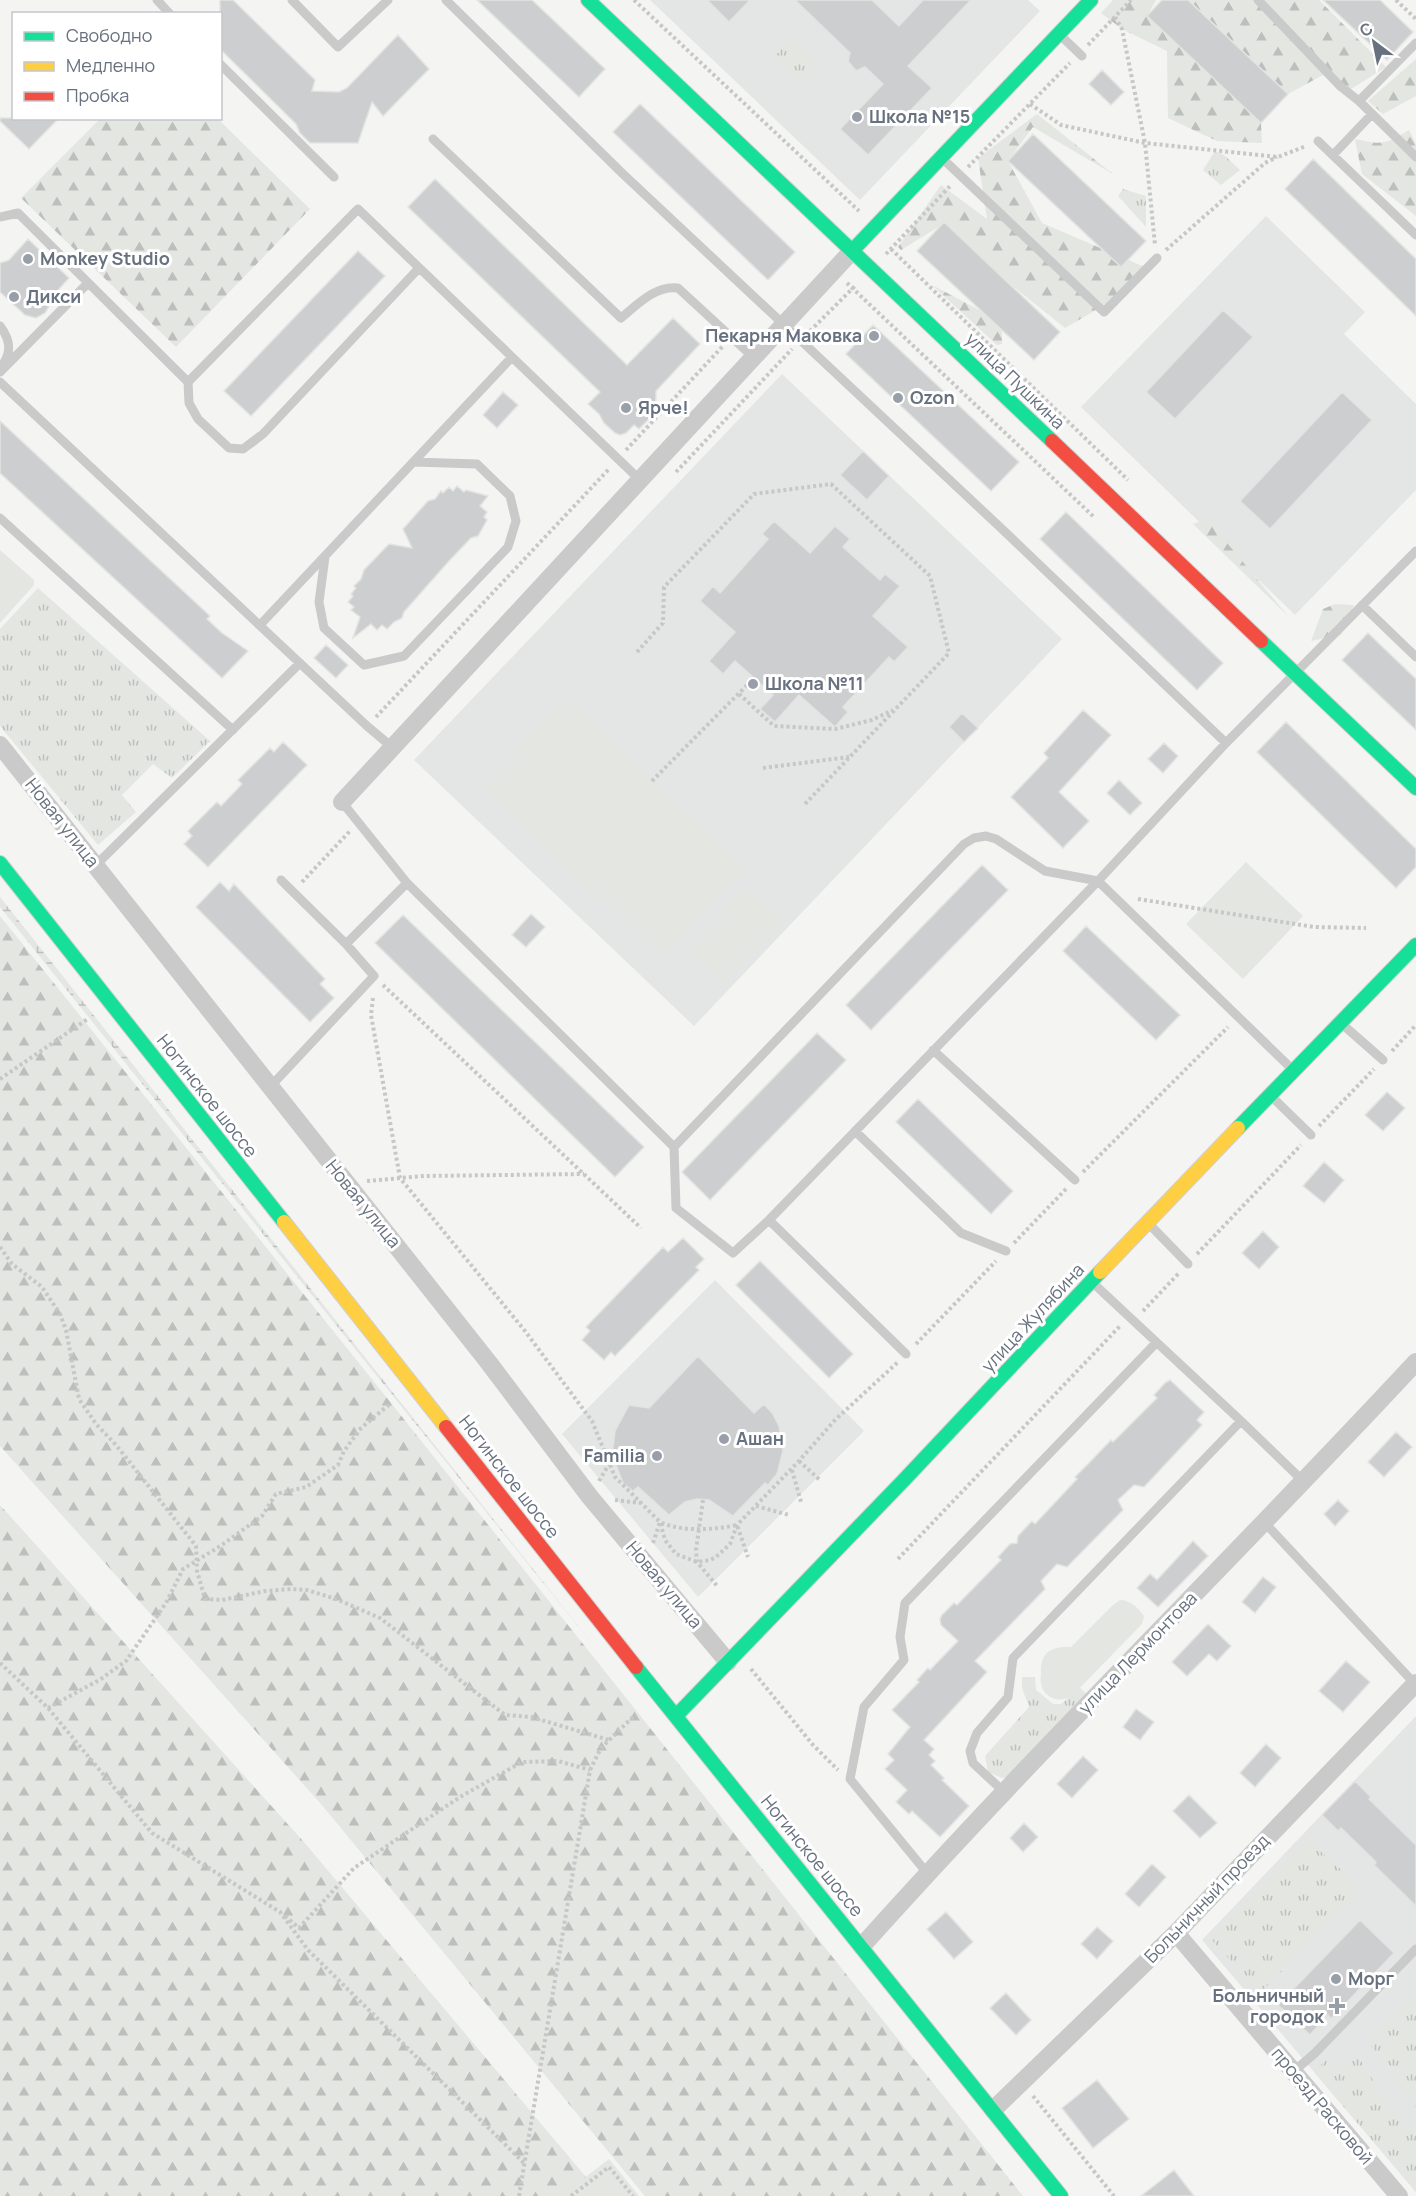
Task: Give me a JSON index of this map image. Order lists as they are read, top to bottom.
{
  "streets": {
    "main road": ["улица Пушкина", "Ногинское шоссе", "улица Жулябина"],
    "street": [
      "Новая улица",
      "улица Лермонтова",
      "Больничный проезд",
      "проезд Расковой"
    ]
  },
  "crossings": [
    ["Новая улица", "улица Жулябина"],
    ["Ногинское шоссе", "улица Жулябина"],
    ["Ногинское шоссе", "улица Лермонтова"],
    ["Ногинское шоссе", "Больничный проезд"],
    ["Больничный проезд", "проезд Расковой"]
  ],
  "places": {
    "other": [
      "Школа №15",
      "Monkey Studio",
      "Дикси",
      "Пекарня Маковка",
      "Ozon",
      "Ярче!",
      "Школа №11",
      "Ашан",
      "Familia",
      "Морг"
    ],
    "health": ["Больничный городок"]
  },
  "legend": ["Свободно", "Медленно", "Пробка"],
  "north": "top left"
}
